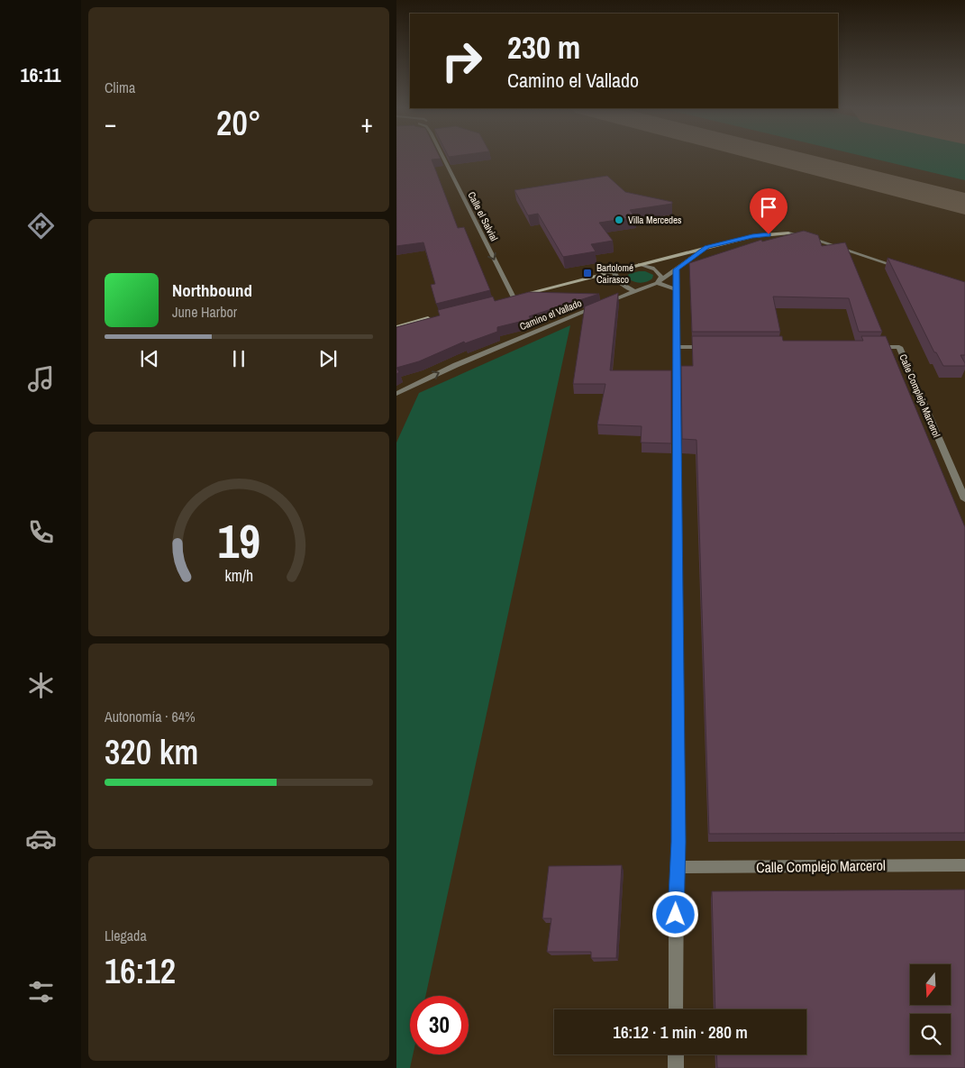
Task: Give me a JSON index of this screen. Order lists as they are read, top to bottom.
{
  "streets": {
    "street": ["Calle el Salvial", "Camino el Vallado", "Calle Complejo Marcerol"]
  },
  "one_way": ["Calle el Salvial"],
  "places": {
    "other": ["Villa Mercedes"],
    "transit": ["Bartolomé Cairasco"]
  },
  "north": "bottom",
  "page": {
    "tabs": "16:11",
    "tile": [
      "Clima",
      ["Autonomía · 64%", "320 km"],
      ["Llegada", "16:12"]
    ],
    "turn": ["230 m", "Camino el Vallado"],
    "heat": ["−", "20°", "+"],
    "song": ["Northbound", "June Harbor"],
    "limit": "30",
    "trip": "16:12 · 1 min · 280 m",
    "gauge": ["19", "km/h"]
  }
}
